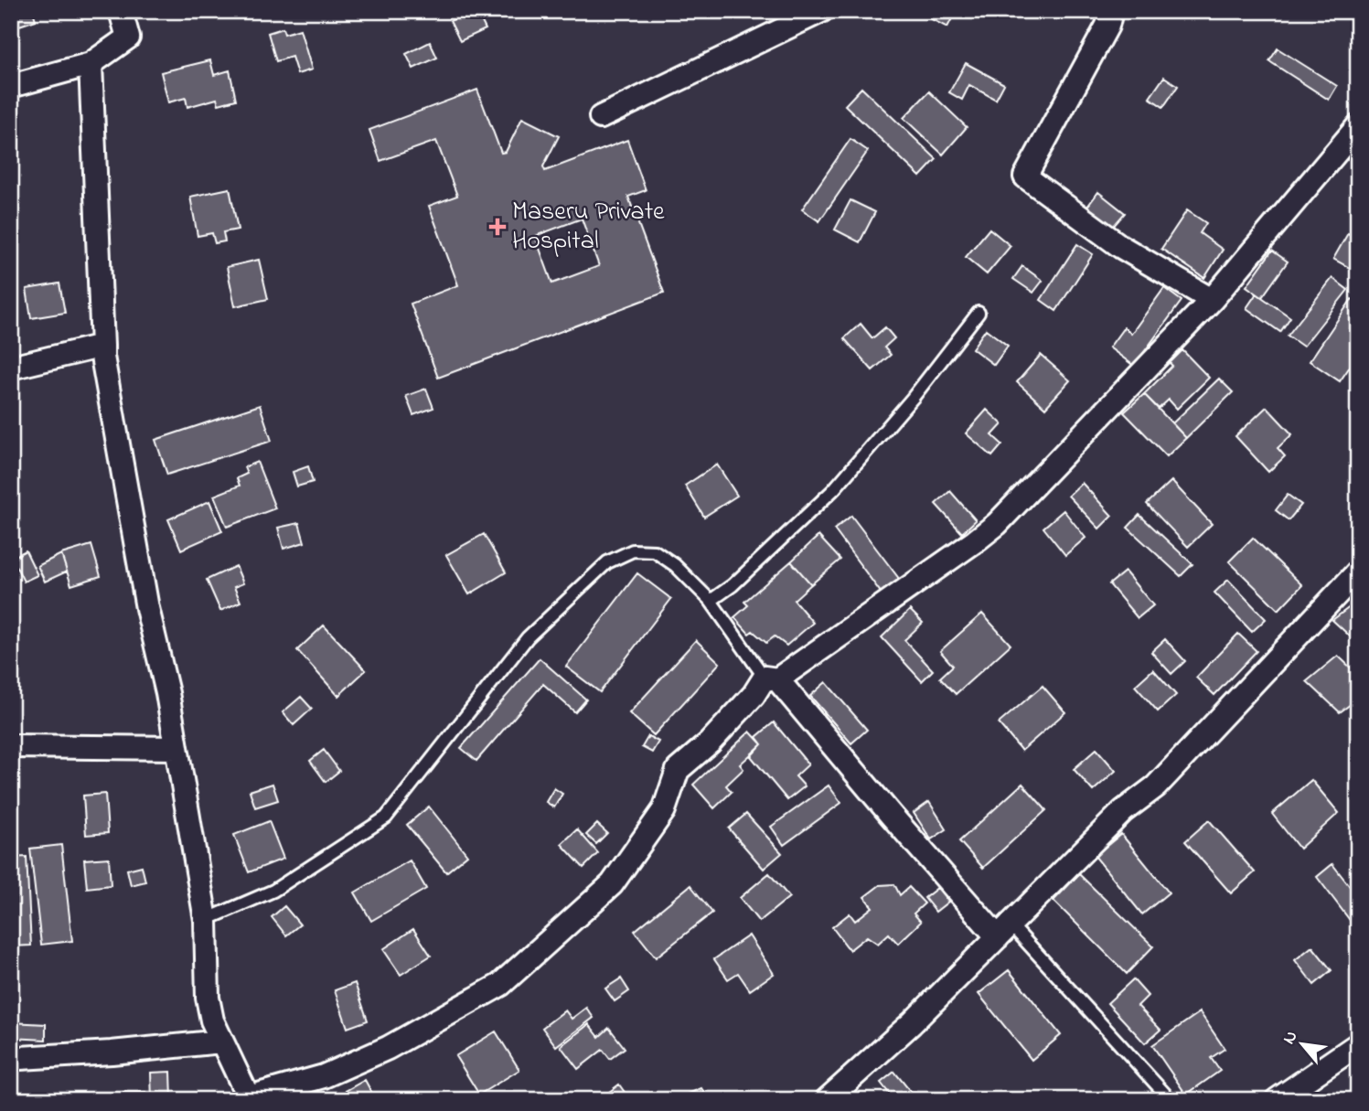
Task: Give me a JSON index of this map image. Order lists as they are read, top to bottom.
{
  "places": {
    "health": ["Maseru Private Hospital"]
  },
  "north": "top left"
}
